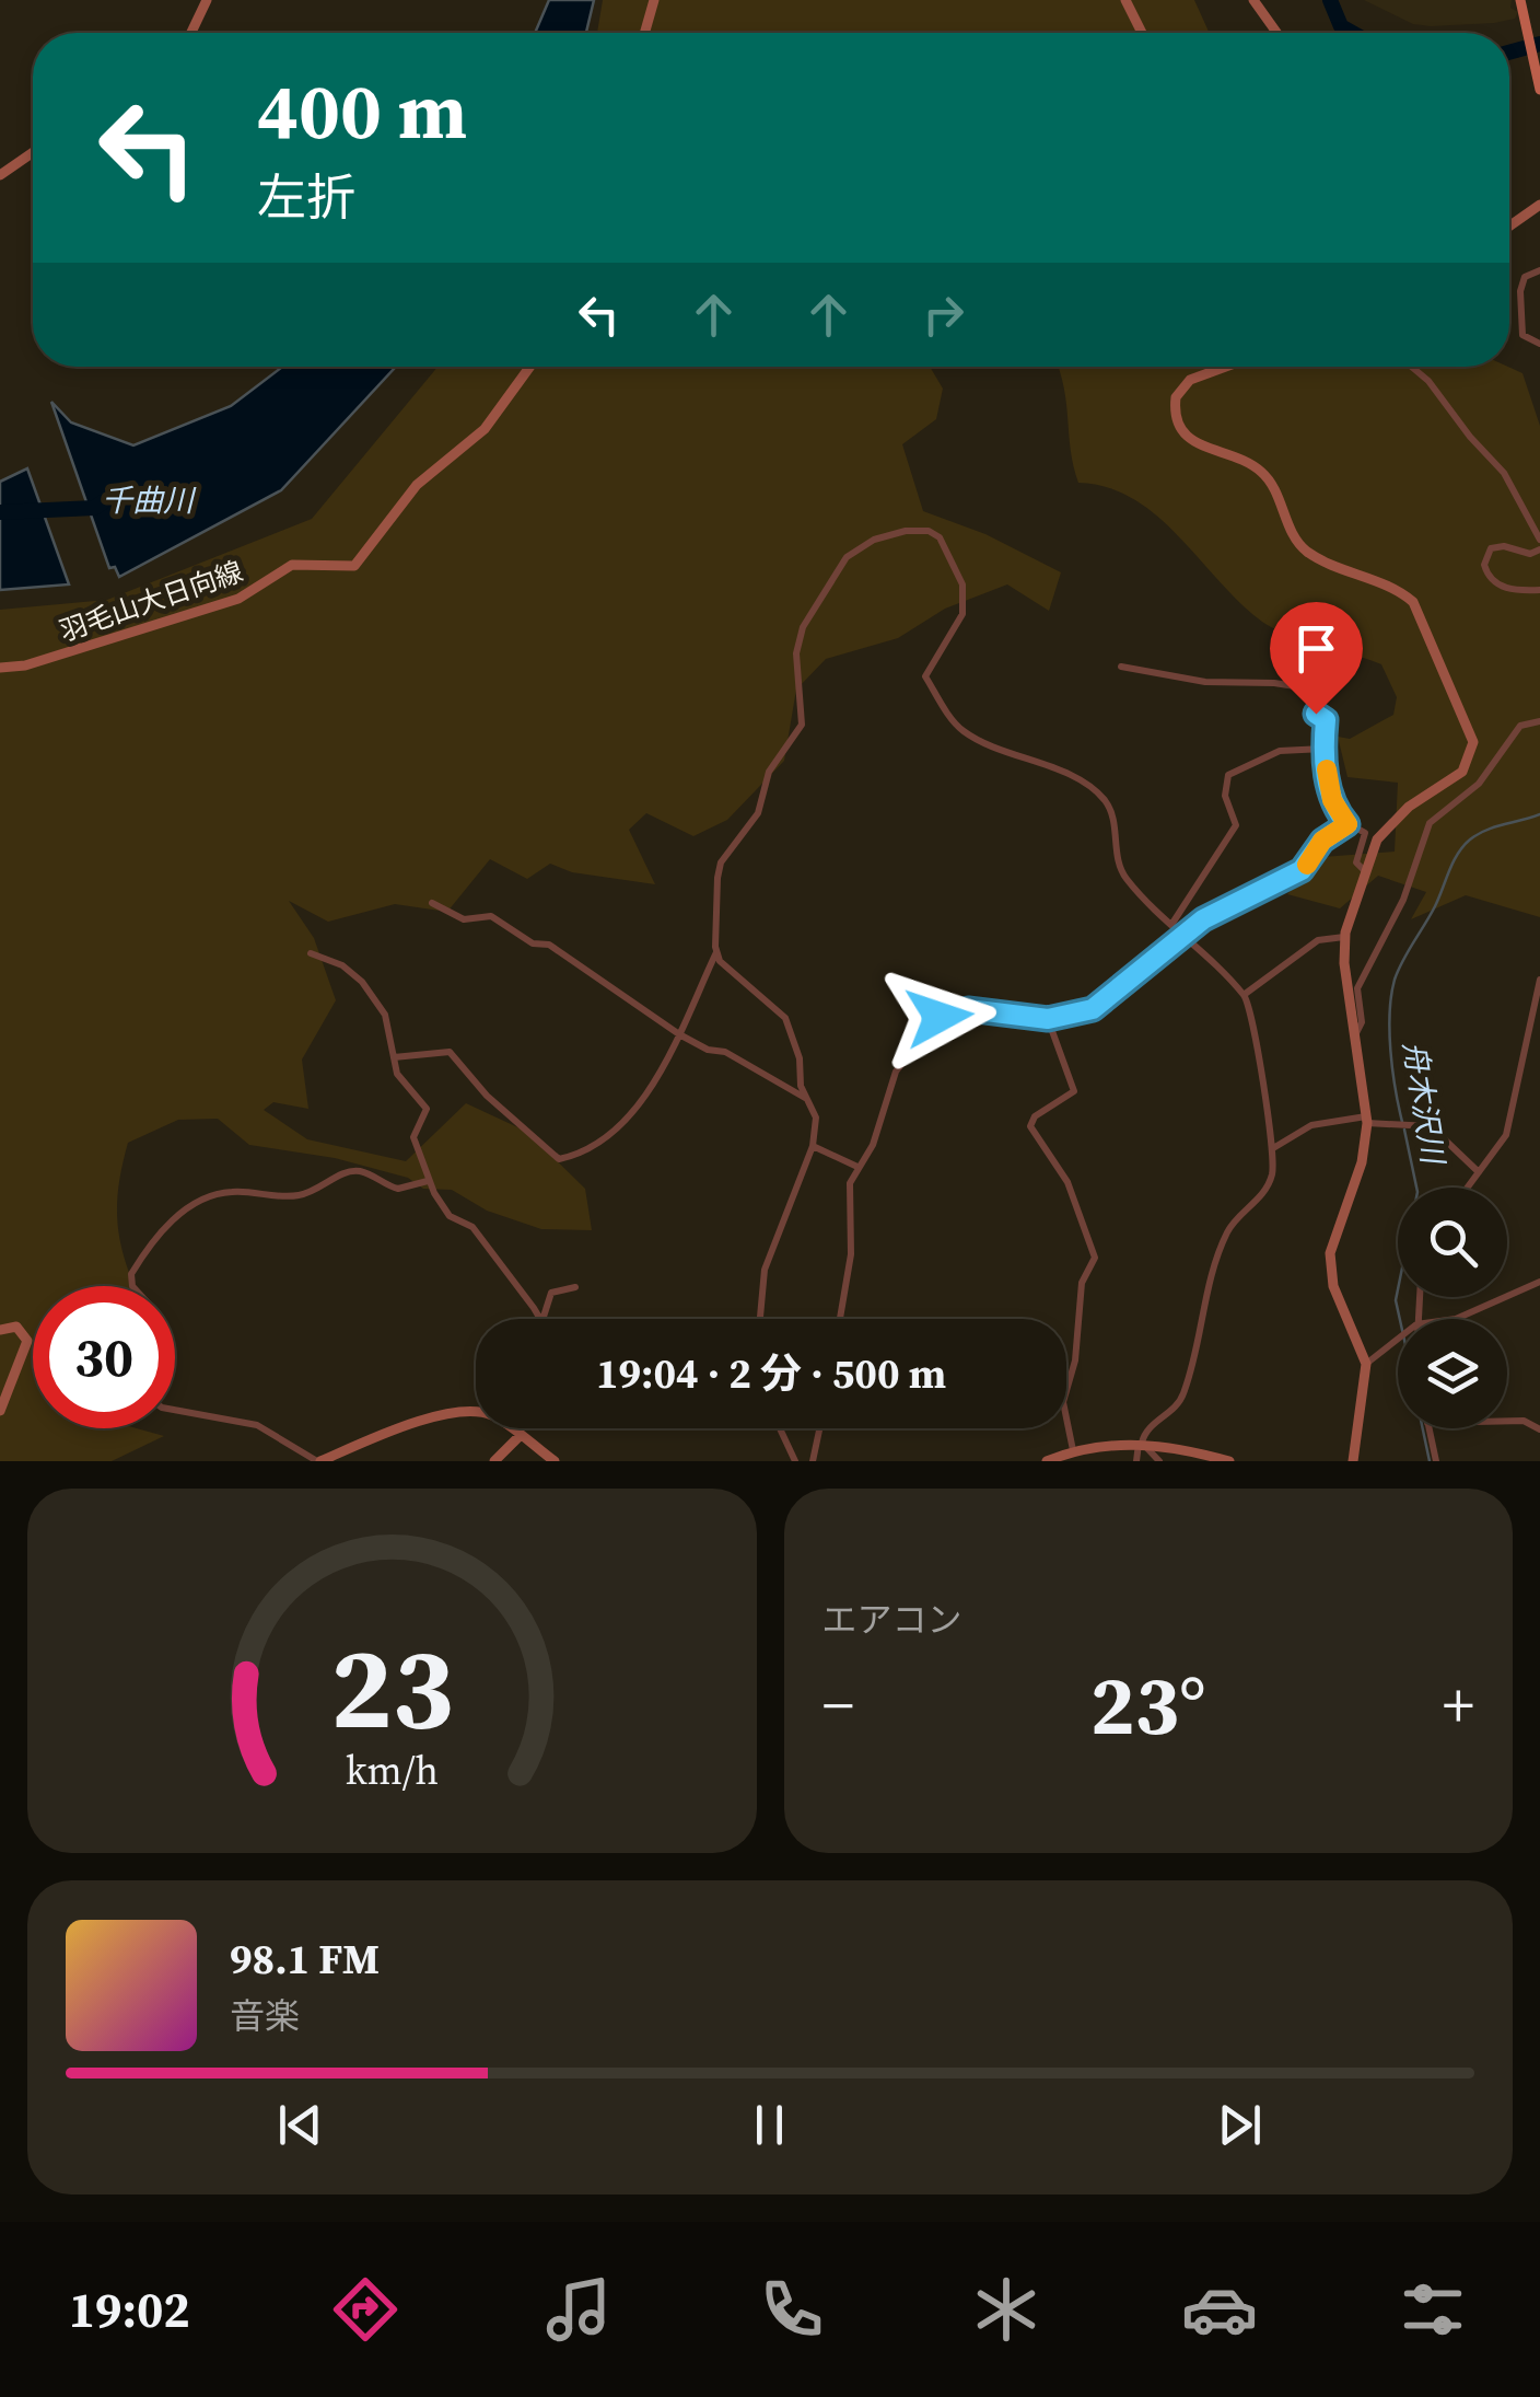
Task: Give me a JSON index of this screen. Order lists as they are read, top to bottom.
{
  "streets": {
    "street": ["羽毛山大日向線"]
  },
  "water": ["千曲川", "舟木沢川"],
  "page": {
    "turn": ["400 m", "左折"],
    "limit": "30",
    "trip": "19:04 · 2 分 · 500 m",
    "tile": "エアコン",
    "heat": ["−", "23°", "+"],
    "song": ["98.1 FM", "音楽"],
    "tabs": "19:02",
    "gauge": ["23", "km/h"]
  }
}
